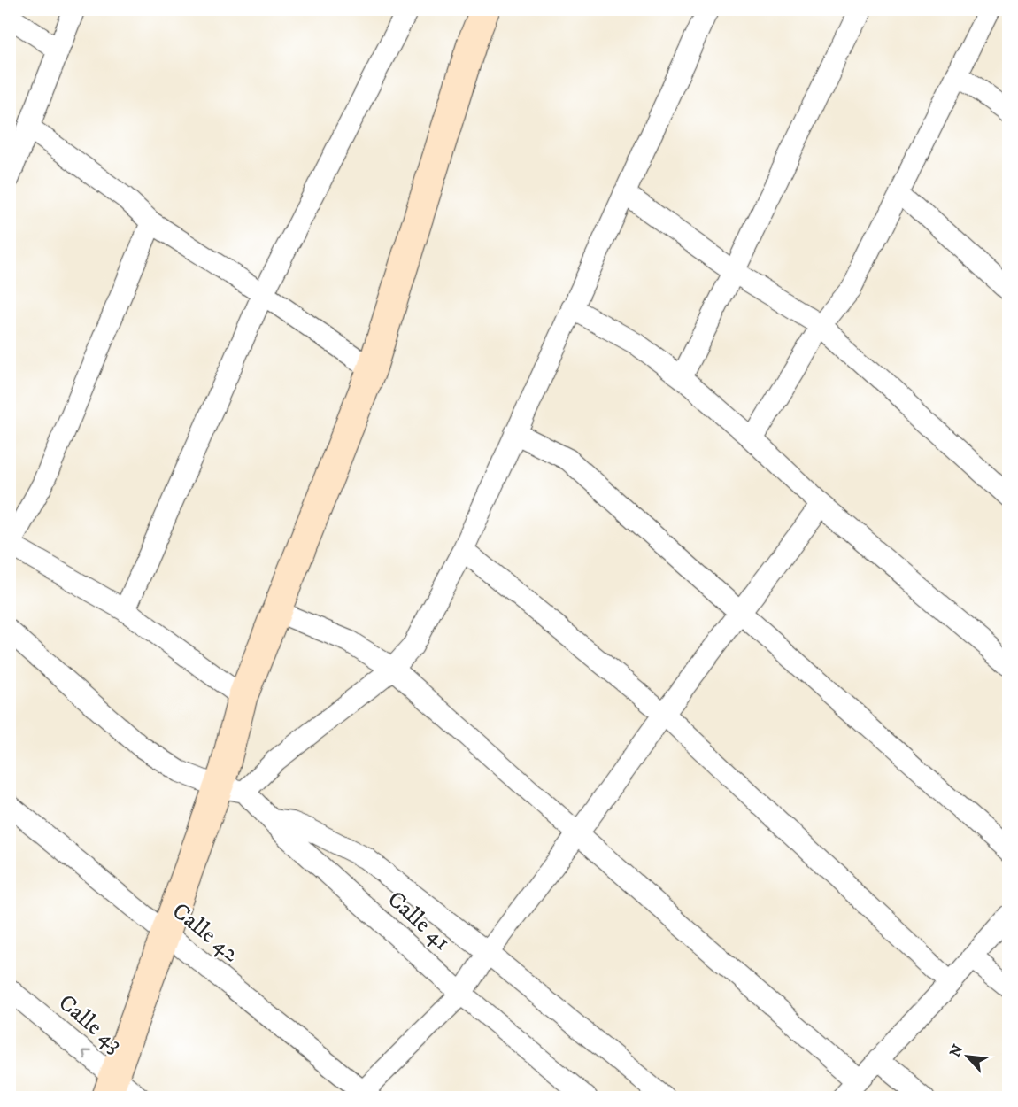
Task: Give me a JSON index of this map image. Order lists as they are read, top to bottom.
{
  "streets": {
    "street": ["Calle 41", "Calle 42", "Calle 43"]
  },
  "one_way": ["Calle 43"],
  "north": "top left"
}
